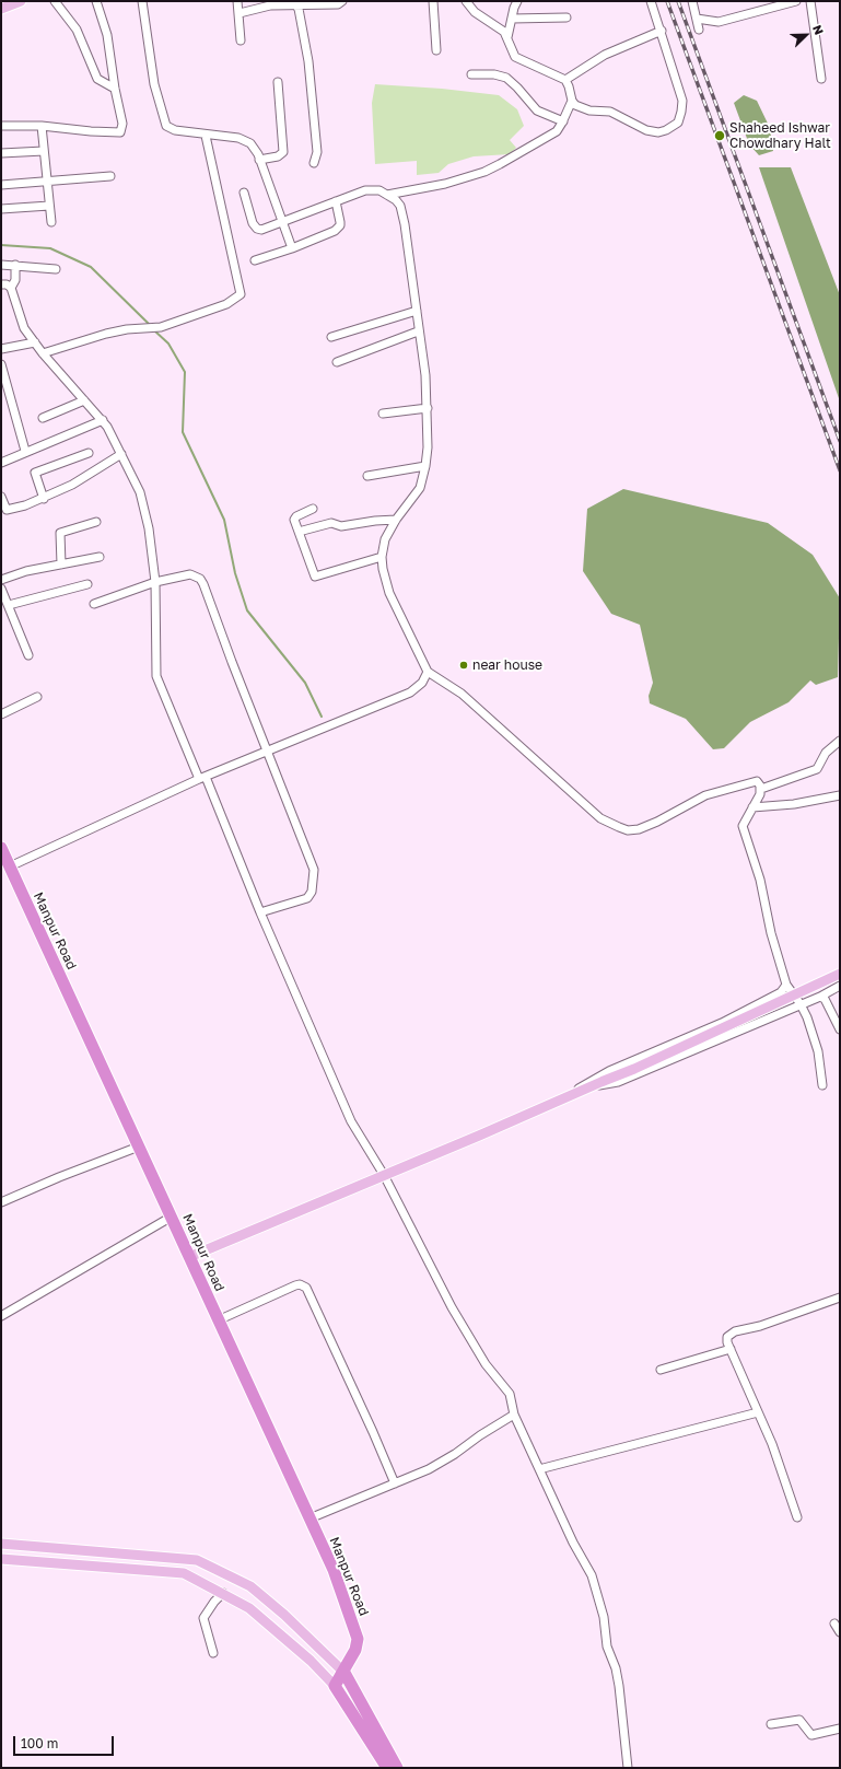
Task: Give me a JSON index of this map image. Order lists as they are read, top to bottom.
{
  "streets": {
    "highway": ["Manpur Road"]
  },
  "places": ["Shaheed Ishwar Chowdhary Halt", "near house"],
  "scale_bar": "100 m",
  "north": "top right"
}
